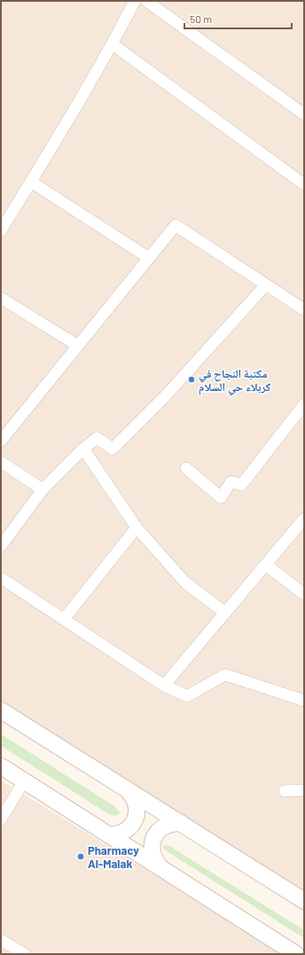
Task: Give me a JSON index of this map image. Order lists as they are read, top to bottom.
{
  "places": ["مكتبة النجاح في كربلاء حي السلام", "Pharmacy Al-Malak"],
  "scale_bar": "50 m"
}
